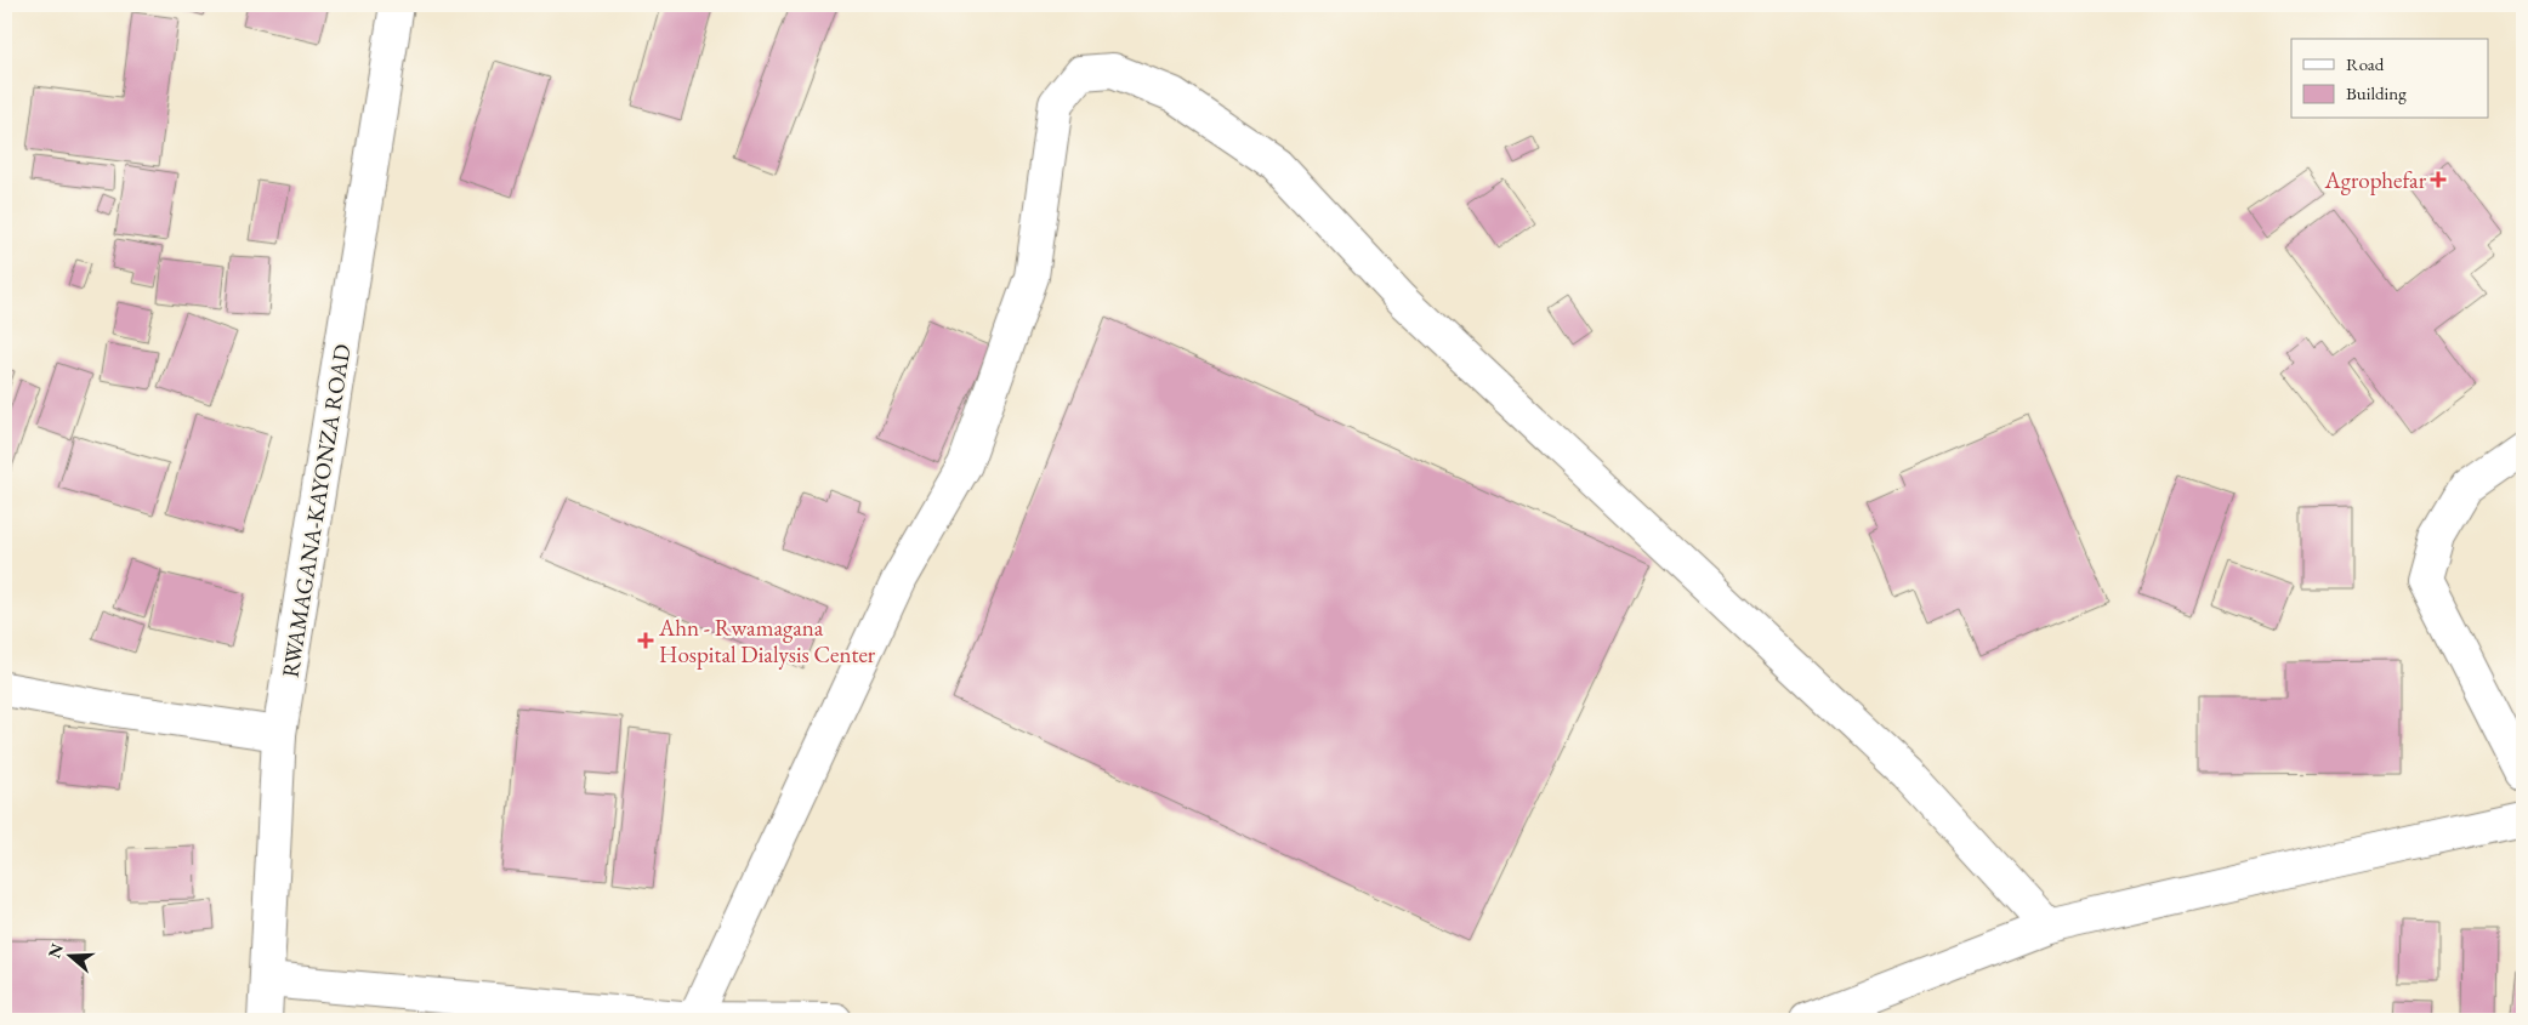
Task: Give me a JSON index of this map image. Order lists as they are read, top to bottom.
{
  "streets": {
    "main road": ["RWAMAGANA-KAYONZA ROAD"]
  },
  "places": {
    "health": ["Agrophefar", "Ahn - Rwamagana Hospital Dialysis Center"]
  },
  "legend": ["Road", "Building"],
  "north": "left"
}
